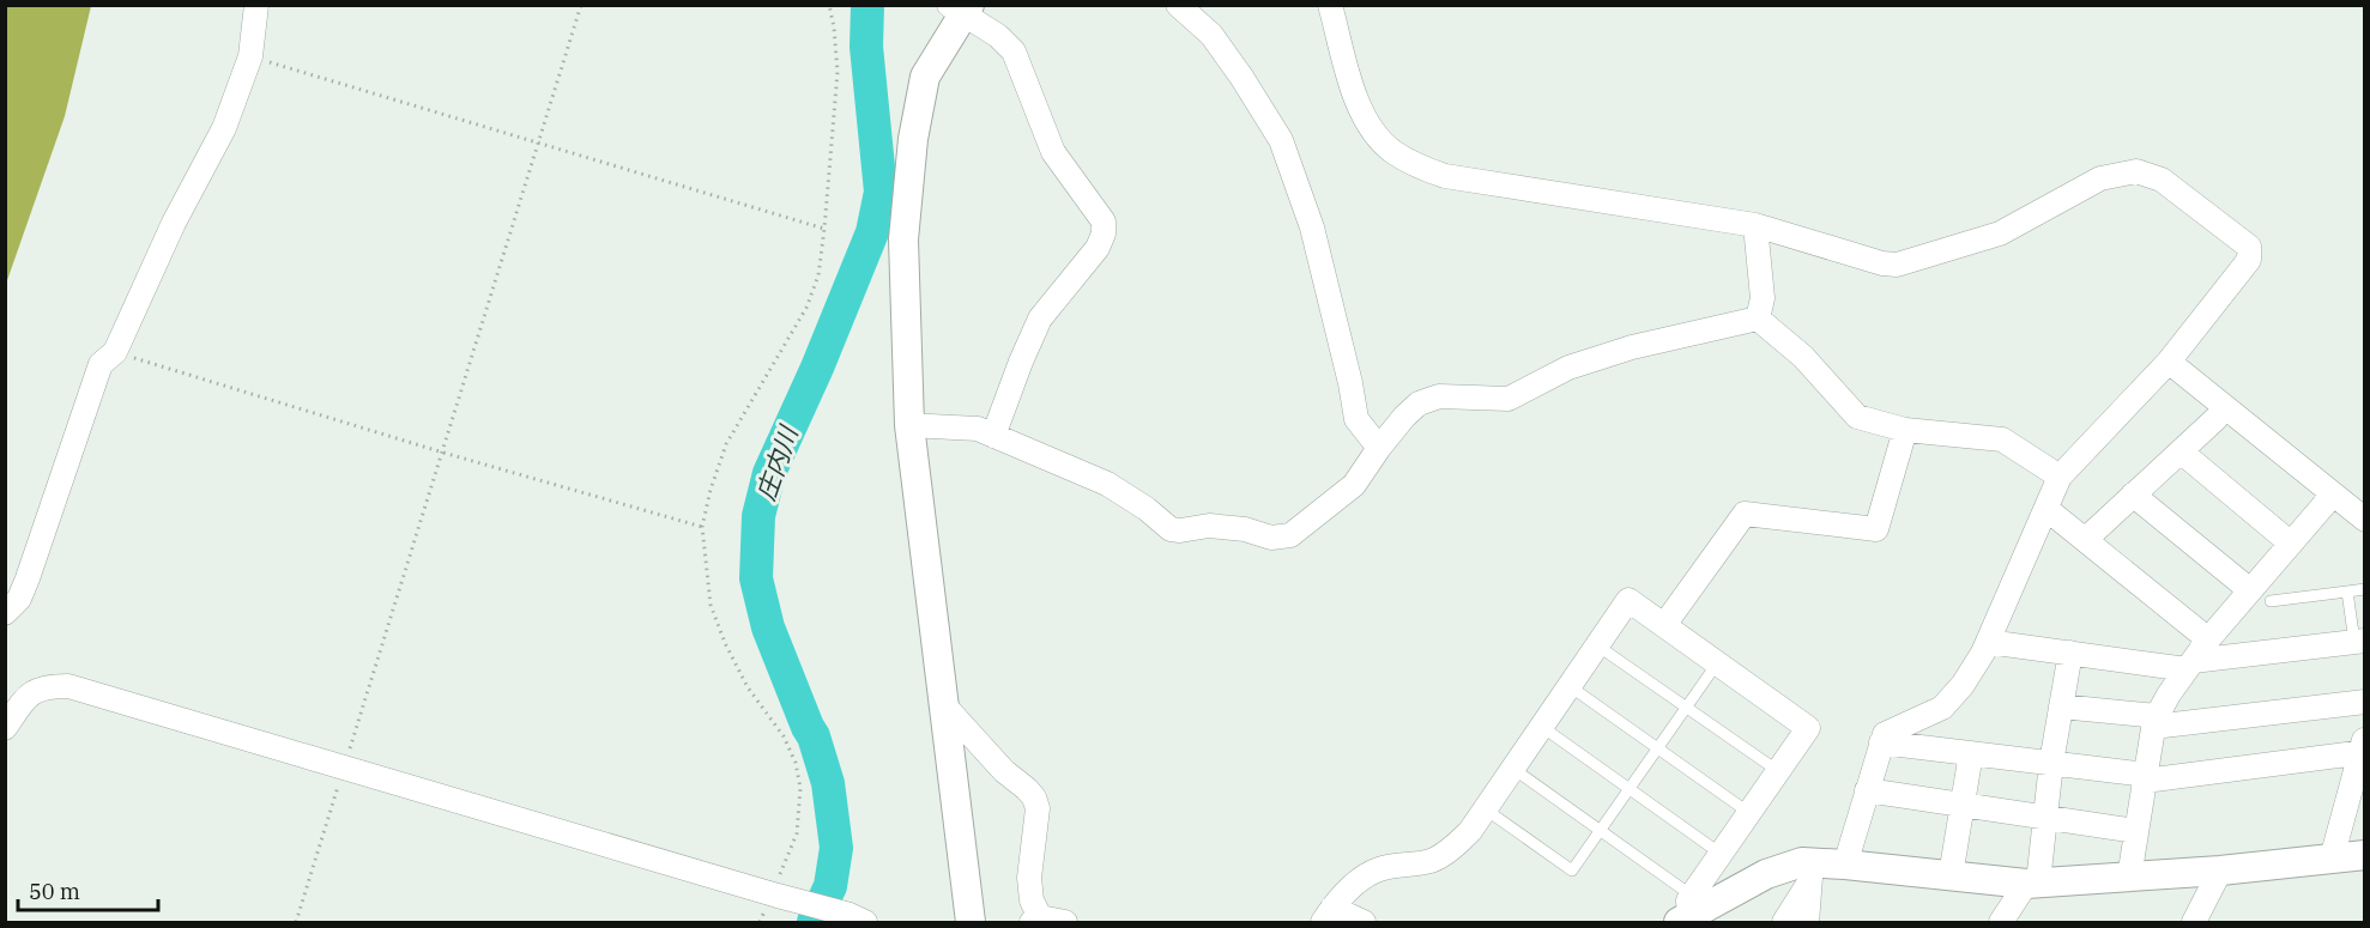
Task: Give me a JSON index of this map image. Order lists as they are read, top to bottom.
{
  "water": ["庄内川"],
  "scale_bar": "50 m"
}
